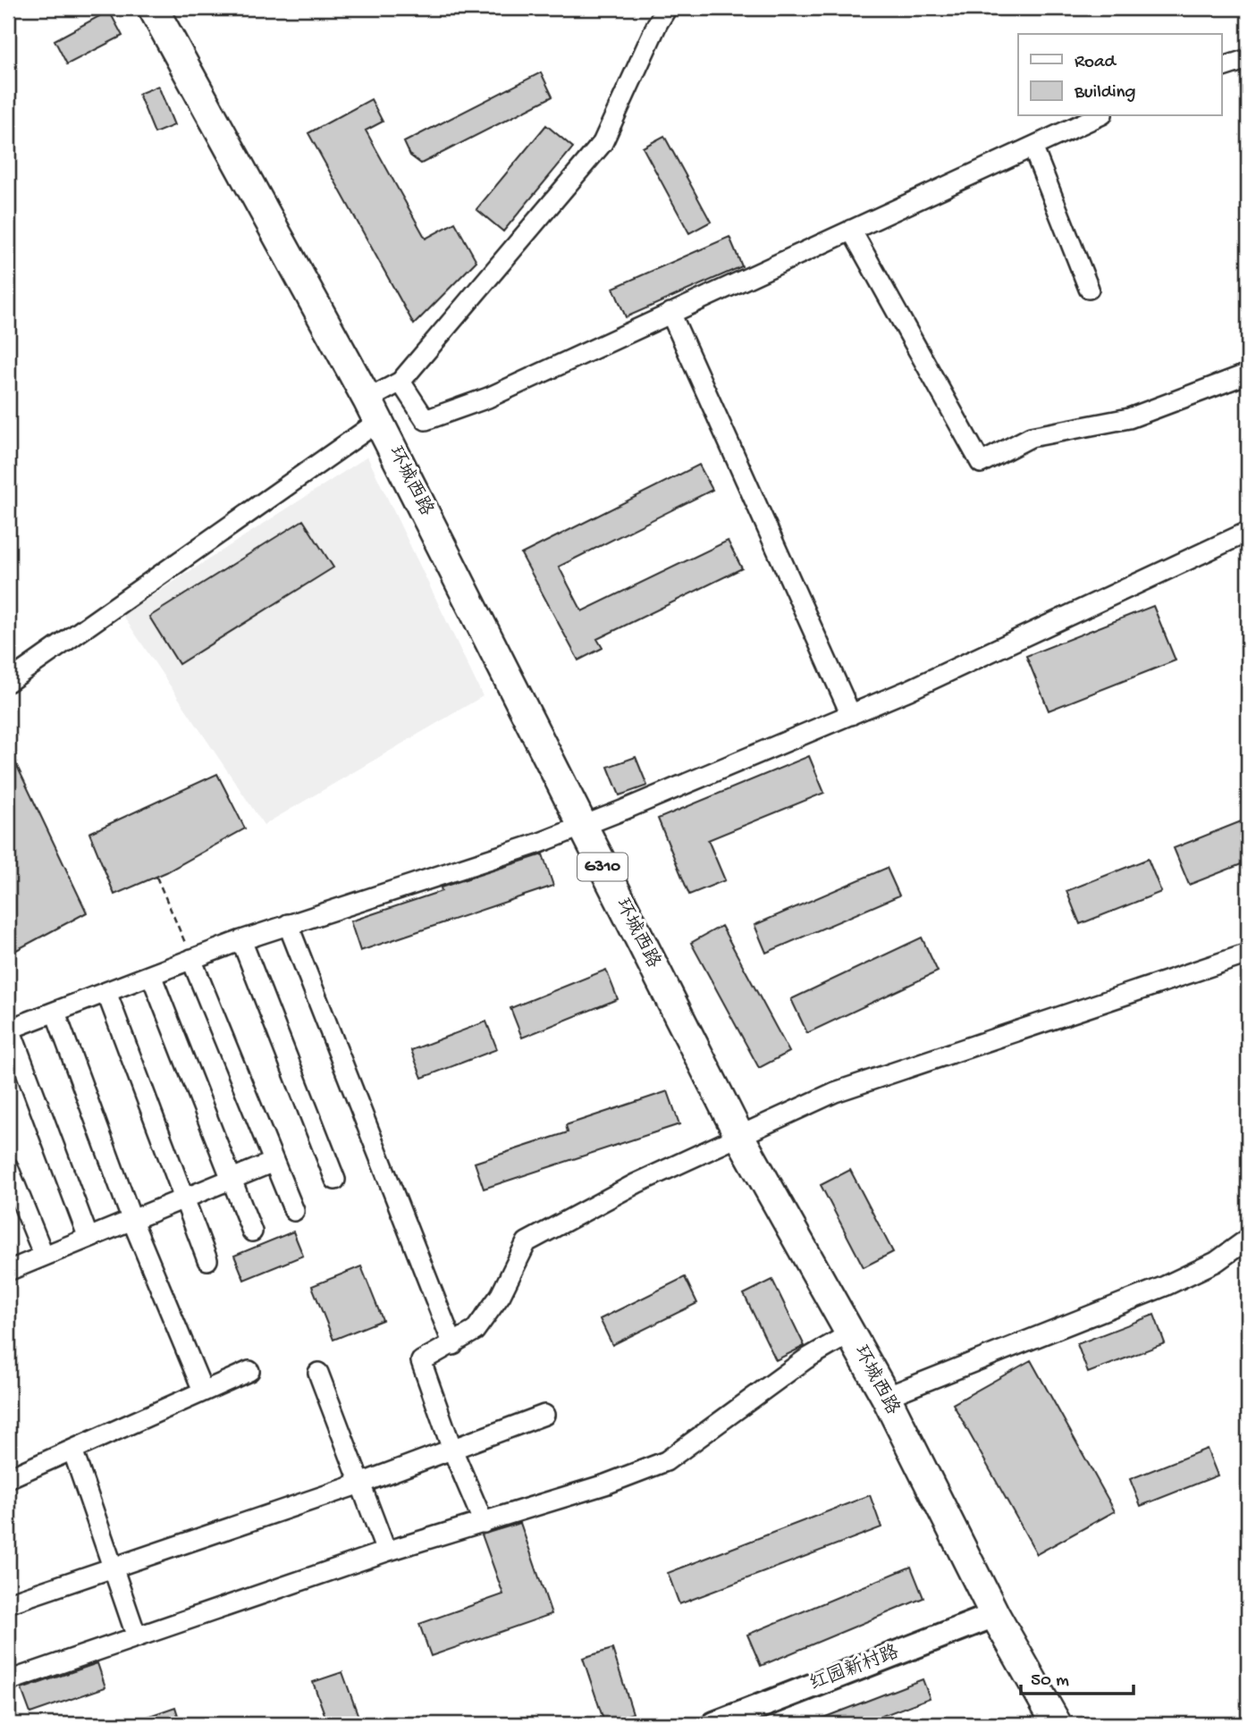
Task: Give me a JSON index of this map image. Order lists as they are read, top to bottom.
{
  "streets": {
    "highway": ["环城西路", "G310"],
    "main road": ["红园新村路"]
  },
  "crossings": [
    ["环城西路", "红园新村路"]
  ],
  "legend": ["Road", "Building"],
  "scale_bar": "50 m"
}
